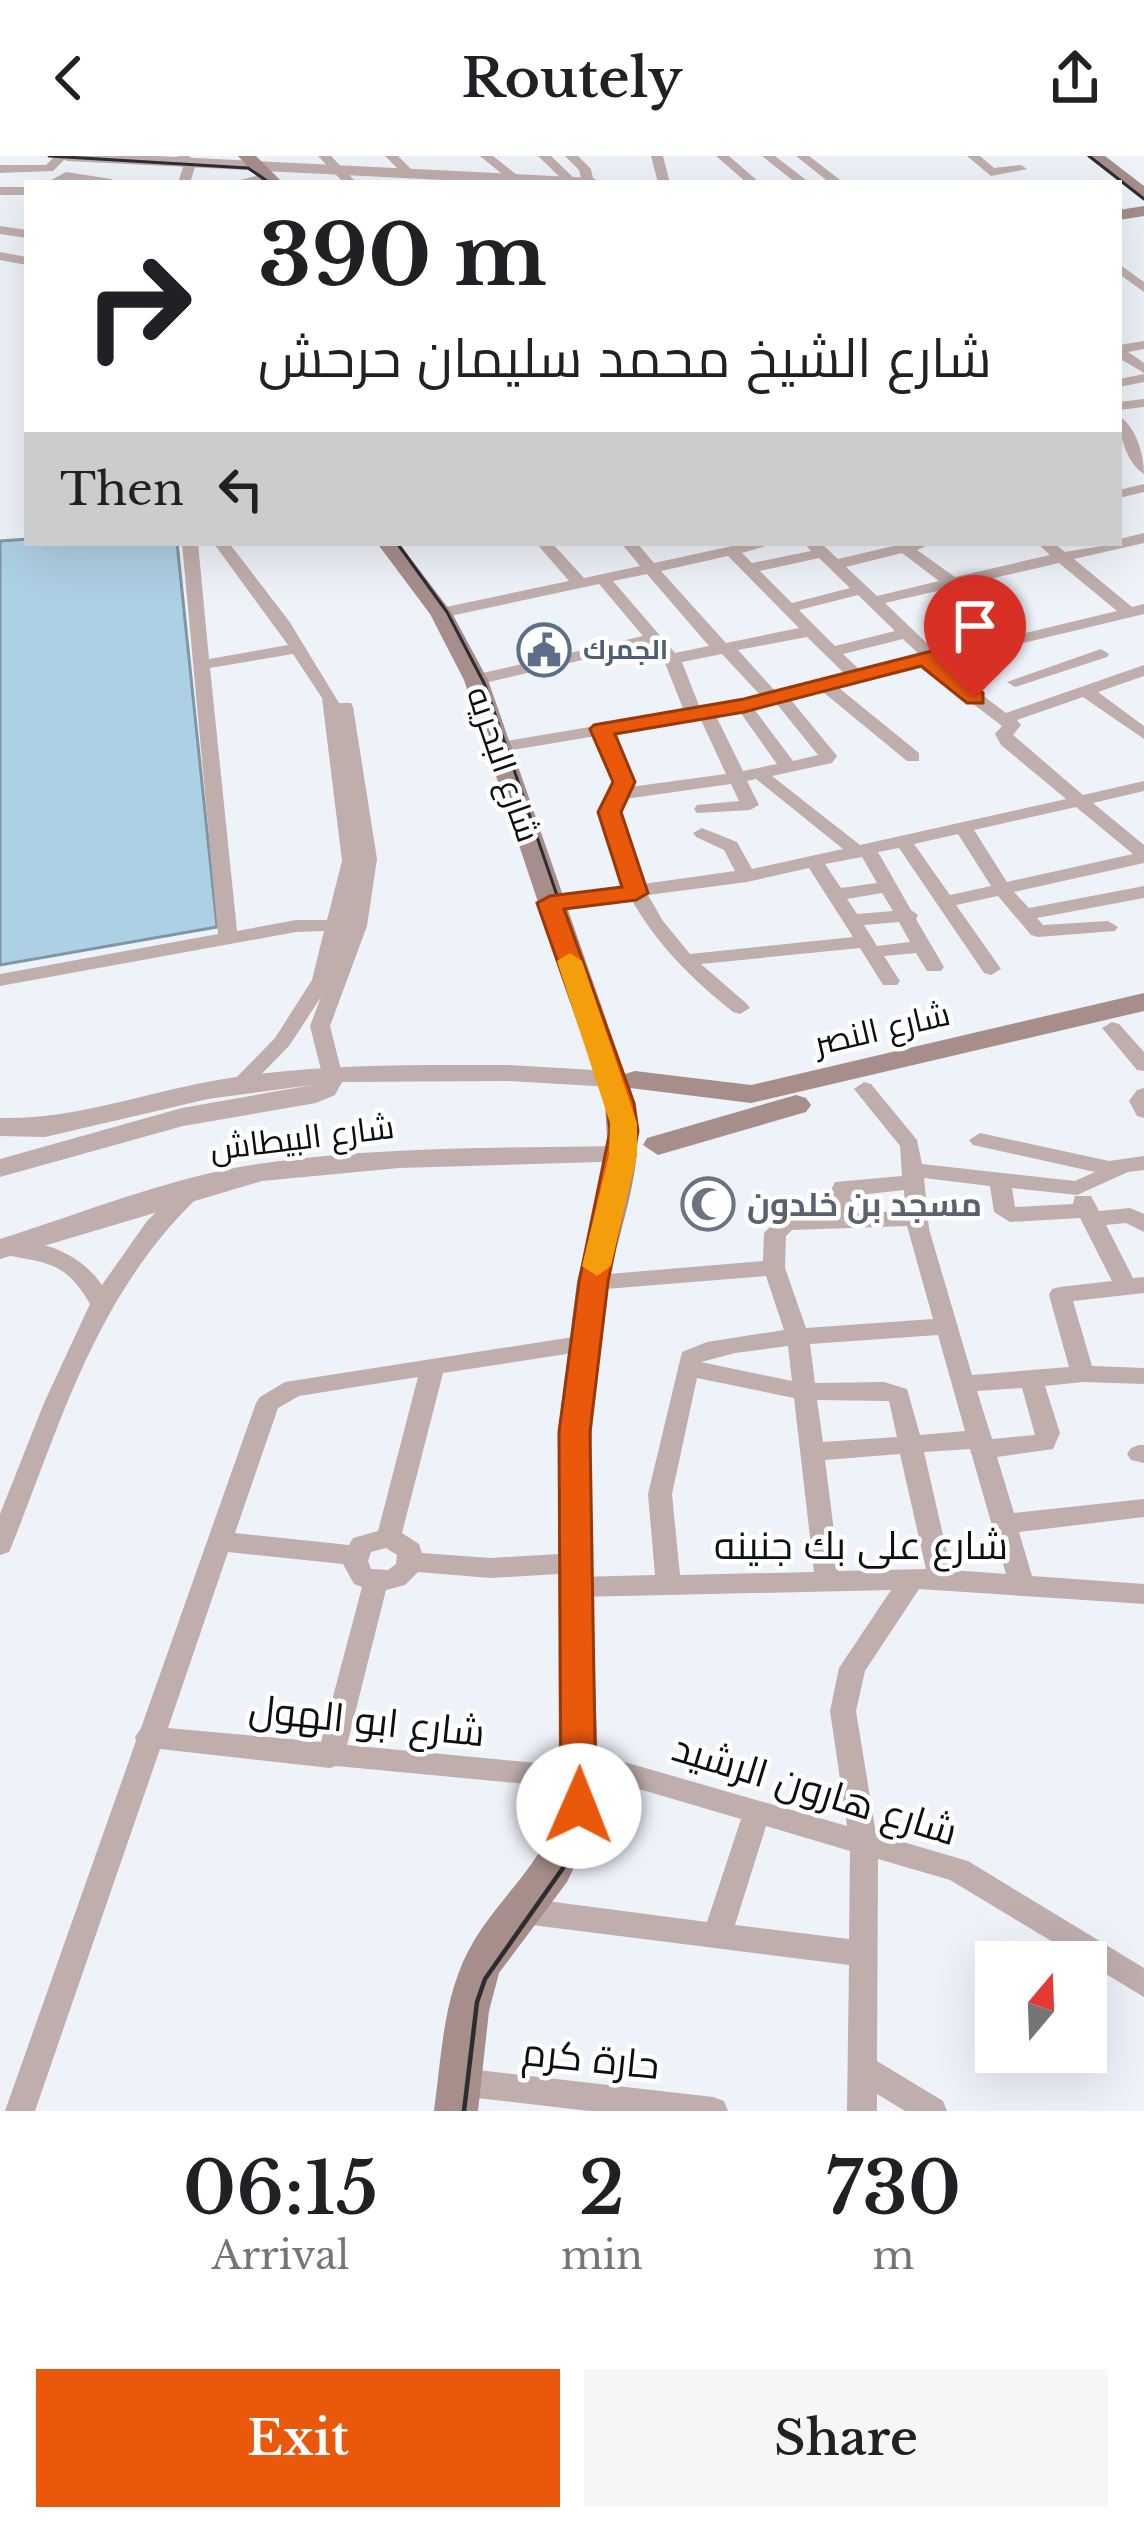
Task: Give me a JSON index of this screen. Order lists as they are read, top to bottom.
{
  "streets": {
    "main road": ["شارع البحريه", "شارع النصر"],
    "street": [
      "شارع البيطاش",
      "شارع على بك جنينه",
      "شارع ابو الهول",
      "شارع هارون الرشيد",
      "حارة كرم"
    ]
  },
  "crossings": [
    ["شارع البحريه", "شارع النصر"],
    ["شارع البحريه", "شارع البيطاش"],
    ["شارع البحريه", "شارع على بك جنينه"],
    ["شارع البحريه", "شارع ابو الهول"],
    ["شارع البحريه", "شارع هارون الرشيد"],
    ["شارع البحريه", "حارة كرم"],
    ["شارع النصر", "شارع البيطاش"],
    ["شارع ابو الهول", "شارع هارون الرشيد"]
  ],
  "places": {
    "public building": ["الجمرك"],
    "mosque": ["مسجد بن خلدون"]
  },
  "north": "top",
  "page": {
    "header": "Routely",
    "turn": ["390 m", "شارع الشيخ محمد سليمان حرحش"],
    "then": "Then",
    "eta": [
      "06:15",
      "Arrival",
      "2",
      "min",
      "730",
      "m"
    ],
    "buttons": ["Exit", "Share"]
  }
}
